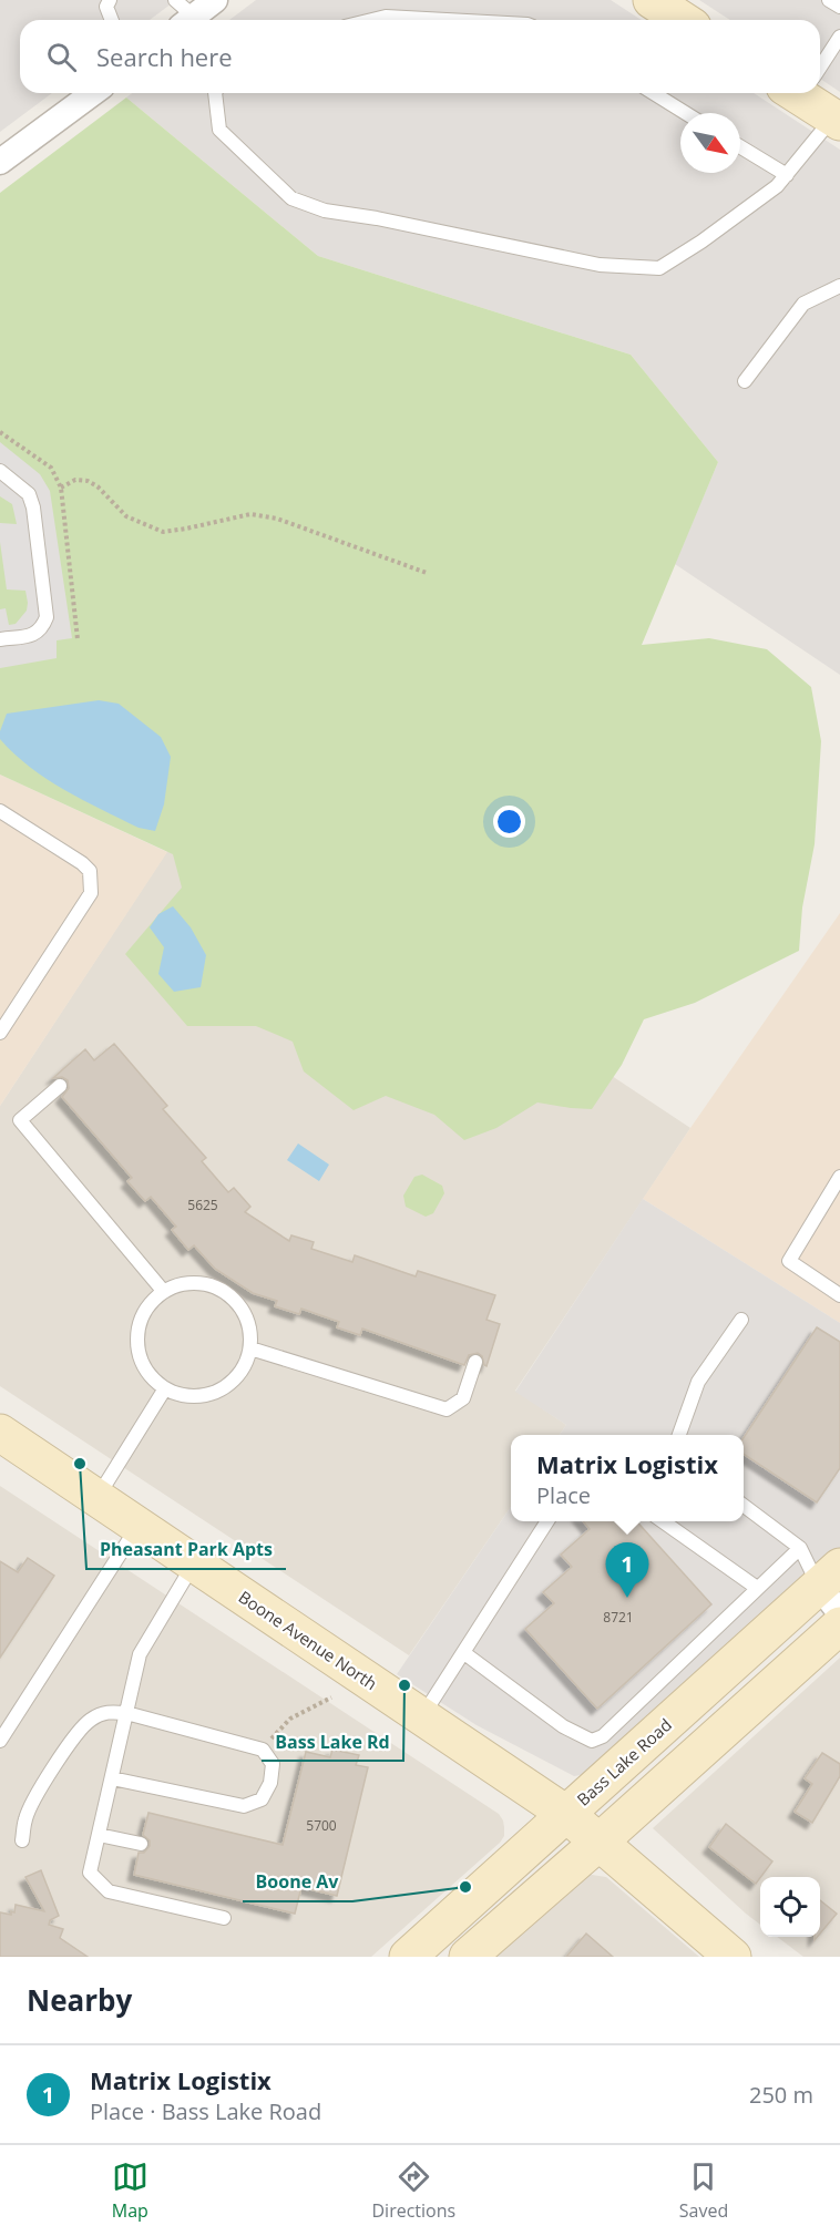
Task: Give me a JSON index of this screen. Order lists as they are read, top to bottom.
{
  "streets": {
    "main road": ["Boone Avenue North", "Bass Lake Road"]
  },
  "crossings": [
    ["Boone Avenue North", "Bass Lake Road"]
  ],
  "places": ["Pheasant Park Apts", "Bass Lake Rd", "Boone Av"],
  "house_numbers": ["5625", "8721", "5700"],
  "north": "bottom right",
  "page": {
    "search": "Search here",
    "popup": ["Matrix Logistix", "Place"],
    "pins": "1",
    "heading": "Nearby",
    "list": [
      {
        "mark": "1",
        "name": "Matrix Logistix",
        "note": "Place · Bass Lake Road",
        "value": "250 m"
      }
    ],
    "nav": ["Map", "Directions", "Saved"]
  }
}
